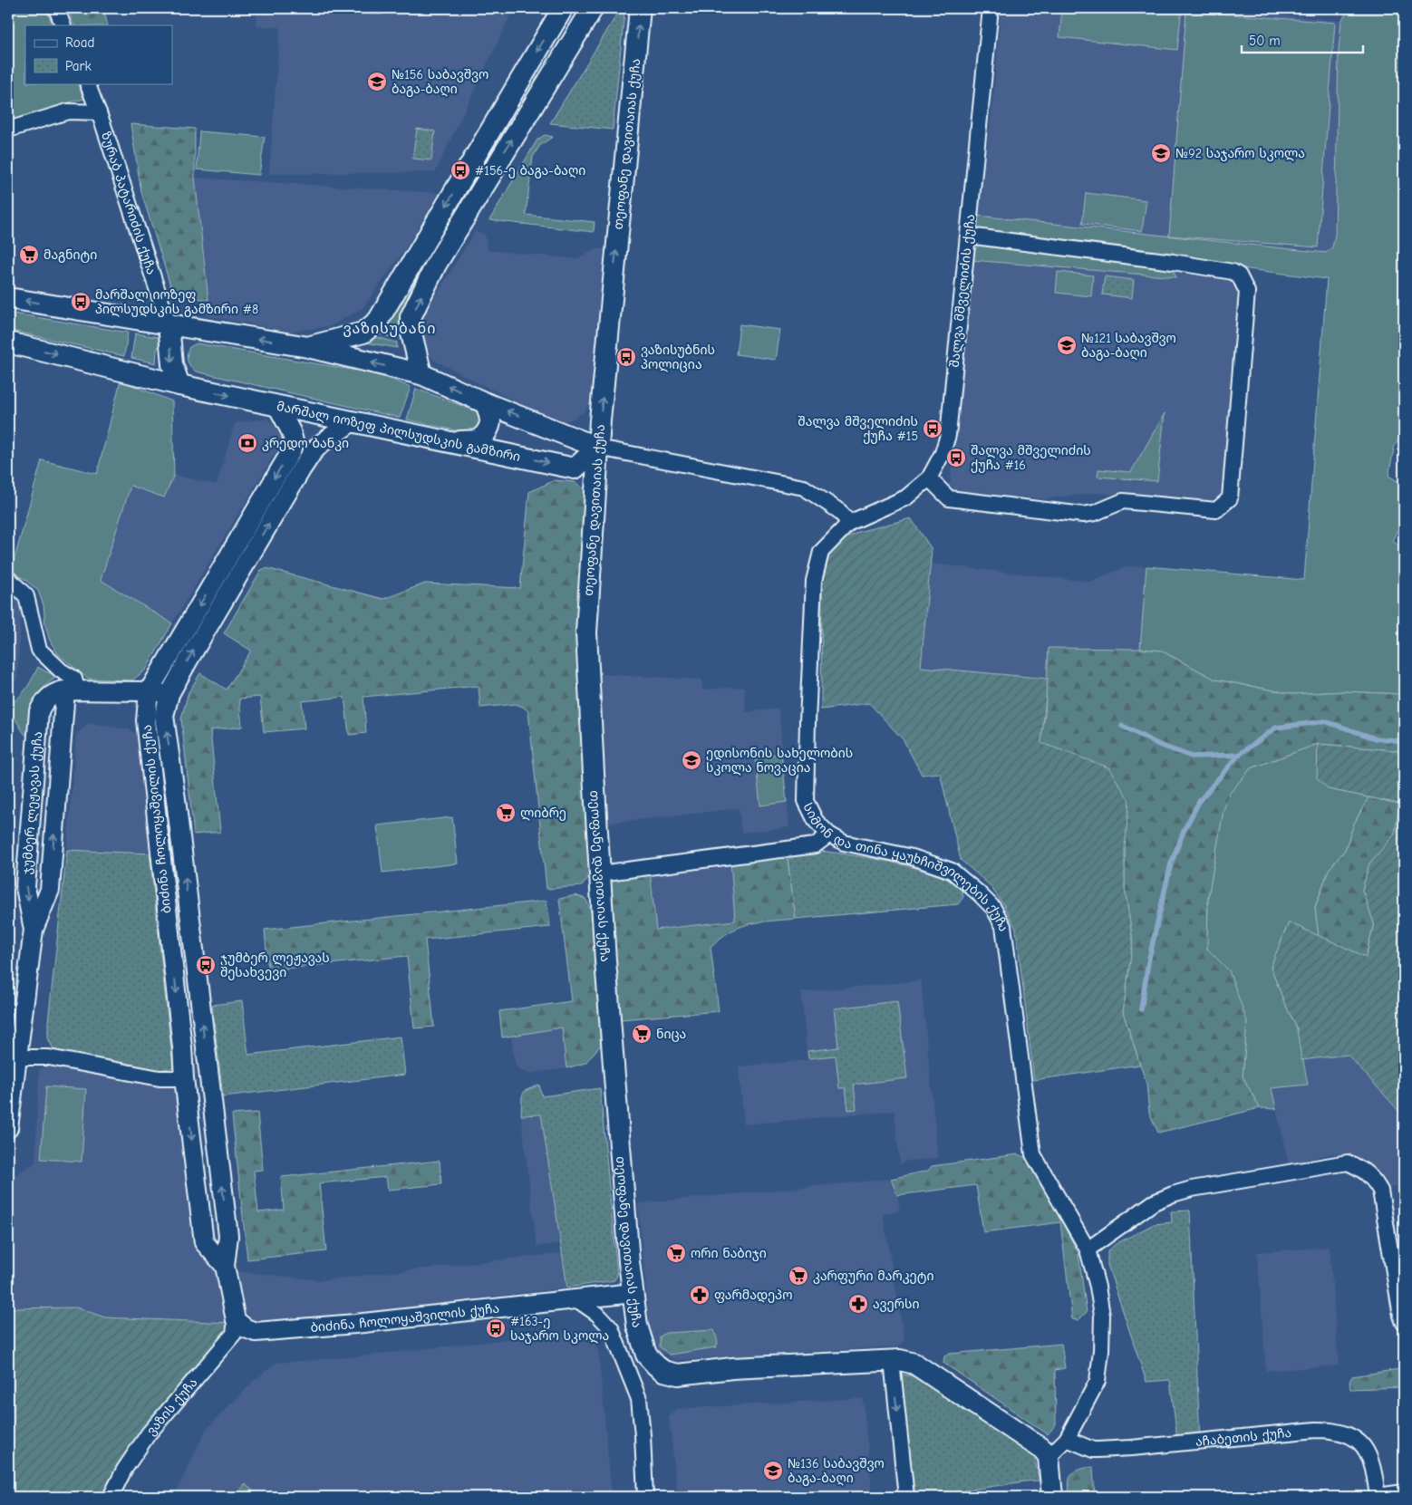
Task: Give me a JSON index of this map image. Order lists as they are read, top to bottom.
{
  "streets": {
    "main road": ["თეოფანე დავითაიას ქუჩა", "მარშალ იოზეფ პილსუდსკის გამზირი"],
    "street": [
      "ზურაბ პატარიძის ქუჩა",
      "შალვა მშველიძის ქუჩა",
      "ჯუმბერ ლეჟავას ქუჩა",
      "ბიძინა ჩოლოყაშვილის ქუჩა",
      "სიმონ და თინა ყაუხჩიშვილების ქუჩა",
      "ვაზის ქუჩა",
      "აჩაბეთის ქუჩა"
    ]
  },
  "crossings": [
    ["თეოფანე დავითაიას ქუჩა", "მარშალ იოზეფ პილსუდსკის გამზირი"],
    ["თეოფანე დავითაიას ქუჩა", "ბიძინა ჩოლოყაშვილის ქუჩა"],
    ["თეოფანე დავითაიას ქუჩა", "სიმონ და თინა ყაუხჩიშვილების ქუჩა"],
    ["შალვა მშველიძის ქუჩა", "სიმონ და თინა ყაუხჩიშვილების ქუჩა"],
    ["მარშალ იოზეფ პილსუდსკის გამზირი", "ბიძინა ჩოლოყაშვილის ქუჩა"],
    ["ჯუმბერ ლეჟავას ქუჩა", "ბიძინა ჩოლოყაშვილის ქუჩა"],
    ["ბიძინა ჩოლოყაშვილის ქუჩა", "ვაზის ქუჩა"],
    ["სიმონ და თინა ყაუხჩიშვილების ქუჩა", "აჩაბეთის ქუჩა"]
  ],
  "districts": ["ვაზისუბანი"],
  "places": {
    "school or university": [
      "№156 საბავშვო ბაგა-ბაღი",
      "№92 საჯარო სკოლა",
      "№121 საბავშვო ბაგა-ბაღი",
      "ედისონის სახელობის სკოლა ნოვაცია",
      "№136 საბავშვო ბაგა-ბაღი"
    ],
    "bus stop": [
      "#156-ე ბაგა-ბაღი",
      "მარშალ იოზეფ პილსუდსკის გამზირი #8",
      "ვაზისუბნის პოლიცია",
      "შალვა მშველიძის ქუჩა #15",
      "შალვა მშველიძის ქუჩა #16",
      "ჯუმბერ ლეჟავას შესახვევი",
      "#163-ე საჯარო სკოლა"
    ],
    "supermarket": [
      "მაგნიტი",
      "ლიბრე",
      "ნიცა",
      "ორი ნაბიჯი",
      "კარფური მარკეტი"
    ],
    "bank": ["კრედო ბანკი"],
    "pharmacy": ["ფარმადეპო", "ავერსი"]
  },
  "legend": ["Road", "Park"],
  "scale_bar": "50 m"
}
